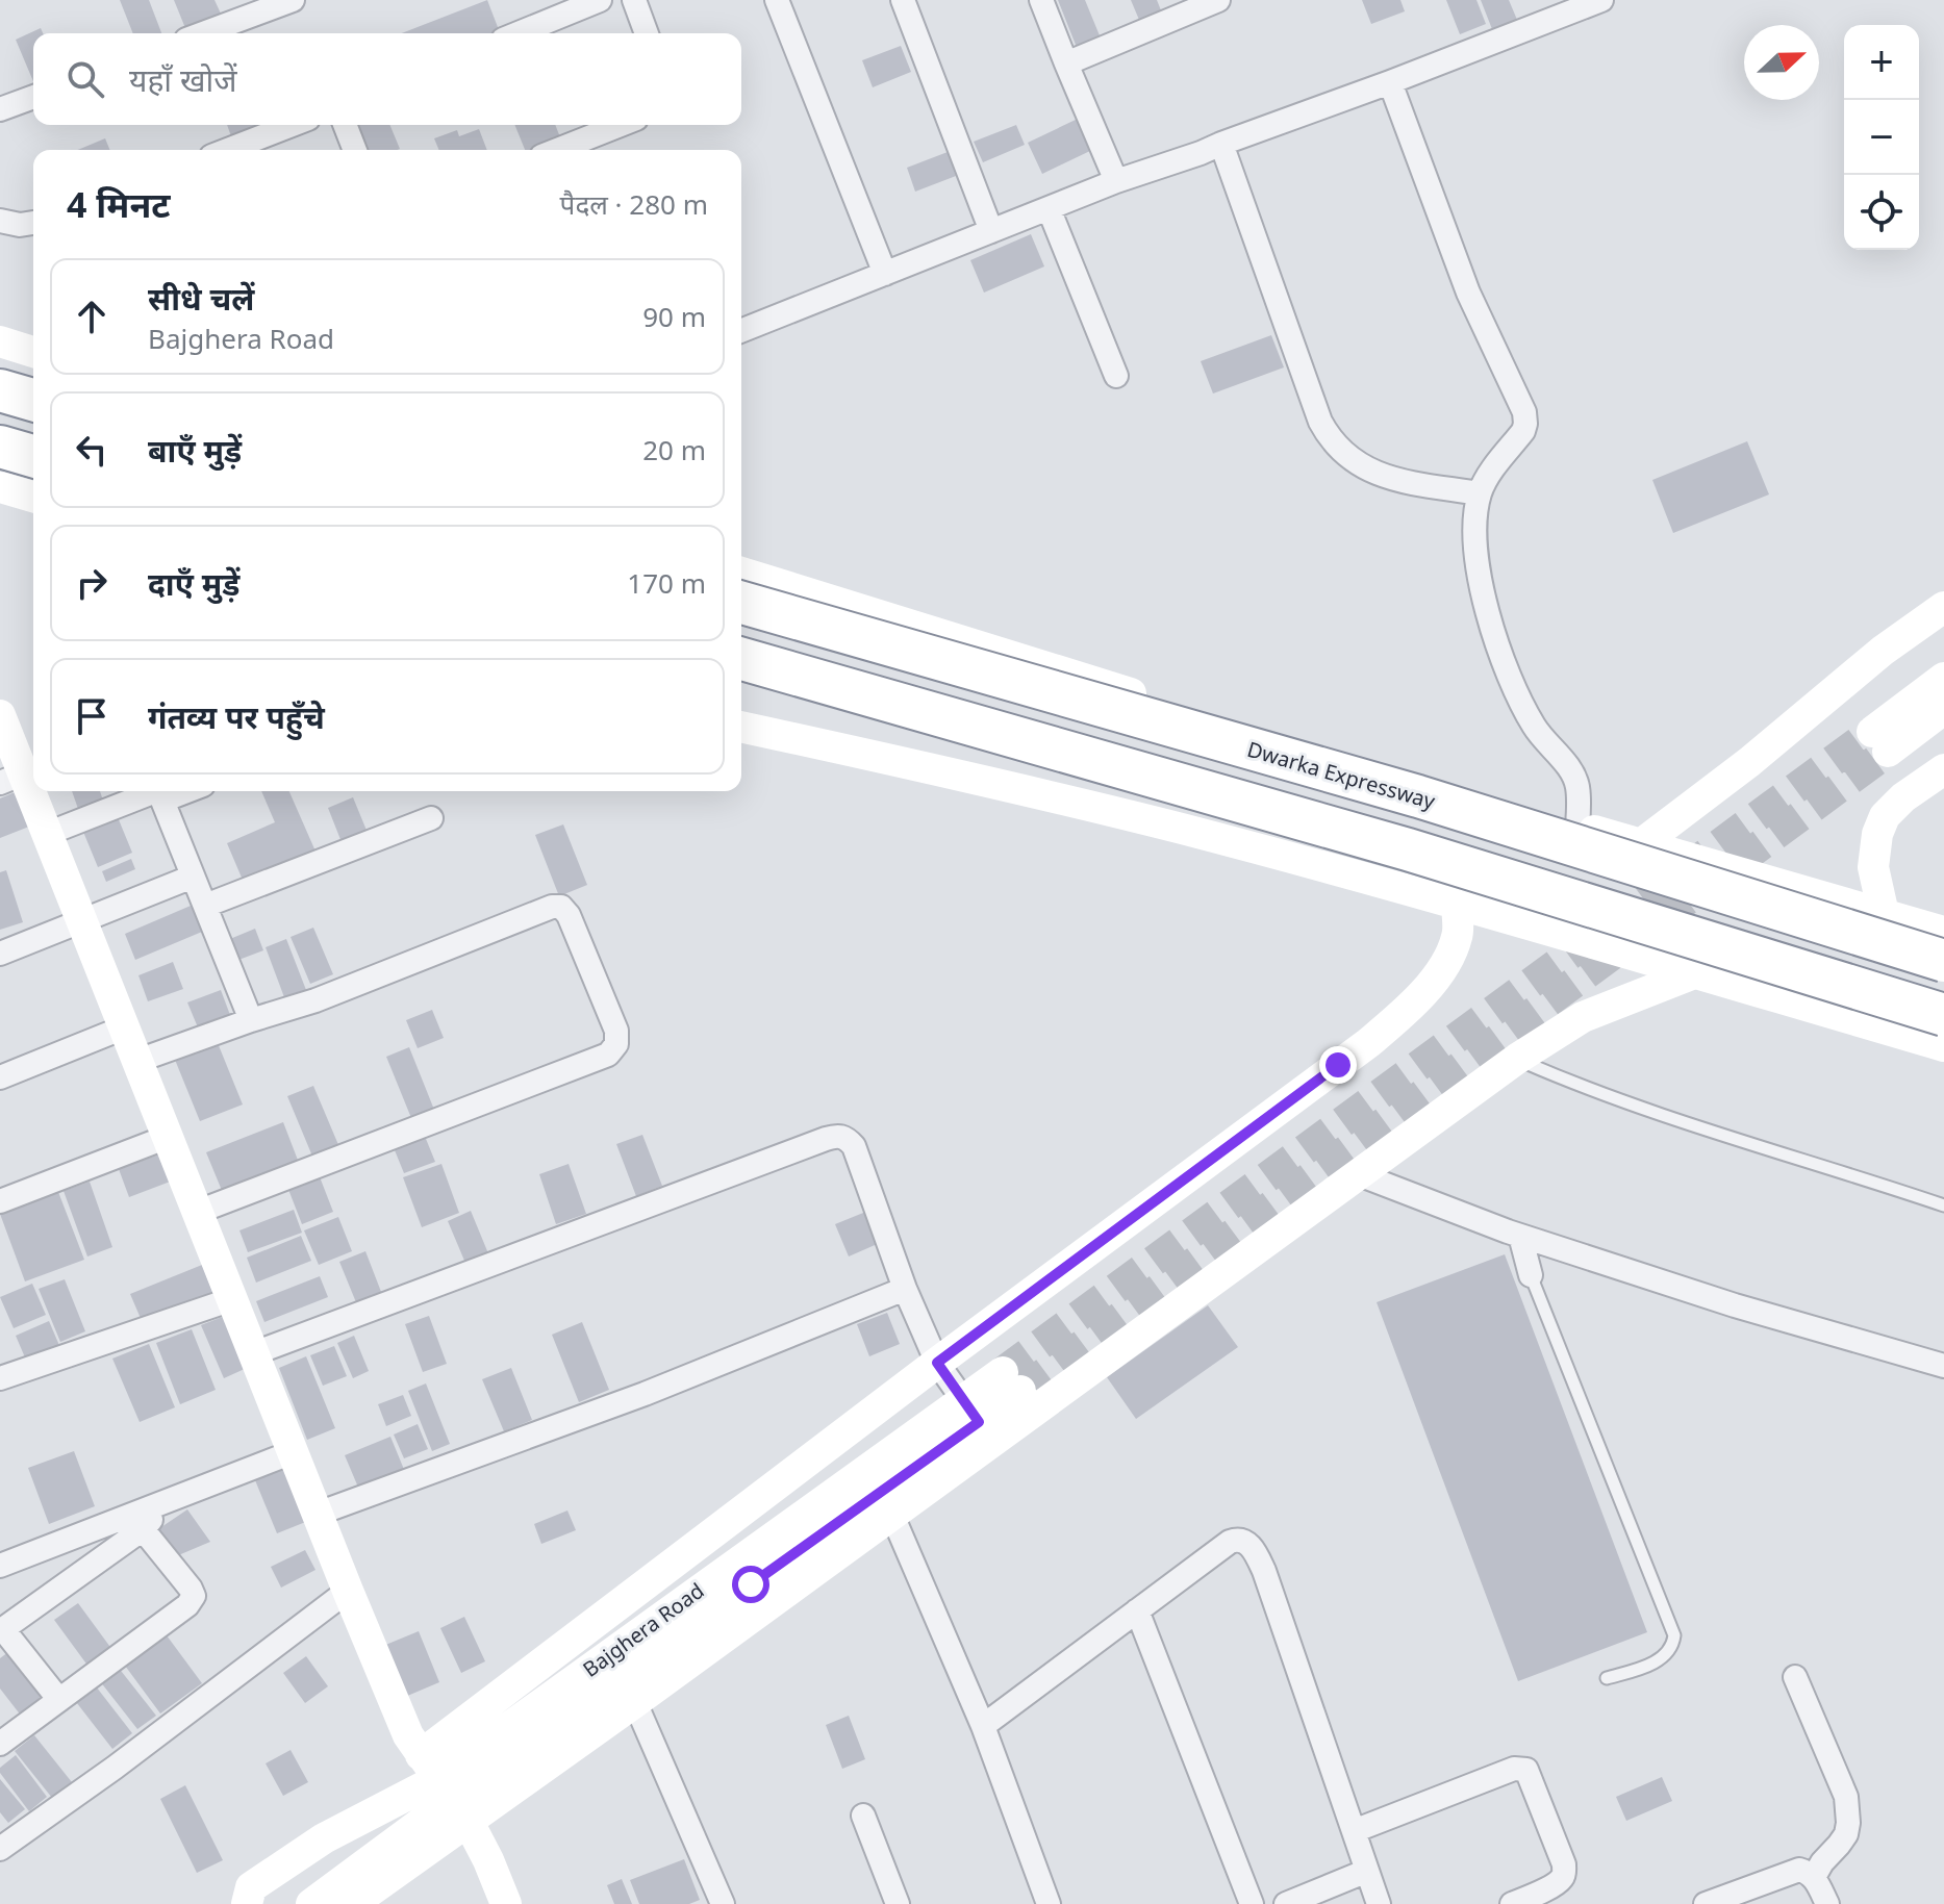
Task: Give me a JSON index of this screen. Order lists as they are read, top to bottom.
{
  "streets": {
    "highway": ["Dwarka Expressway"],
    "street": ["Bajghera Road"]
  },
  "north": "right",
  "page": {
    "map_buttons": ["+", "−"],
    "search": "यहाँ खोजें",
    "heading": ["4 मिनट", "पैदल · 280 m"],
    "list": [
      ["सीधे चलें", "Bajghera Road", "90 m"],
      ["बाएँ मुड़ें", "20 m"],
      ["दाएँ मुड़ें", "170 m"],
      "गंतव्य पर पहुँचे"
    ]
  }
}
